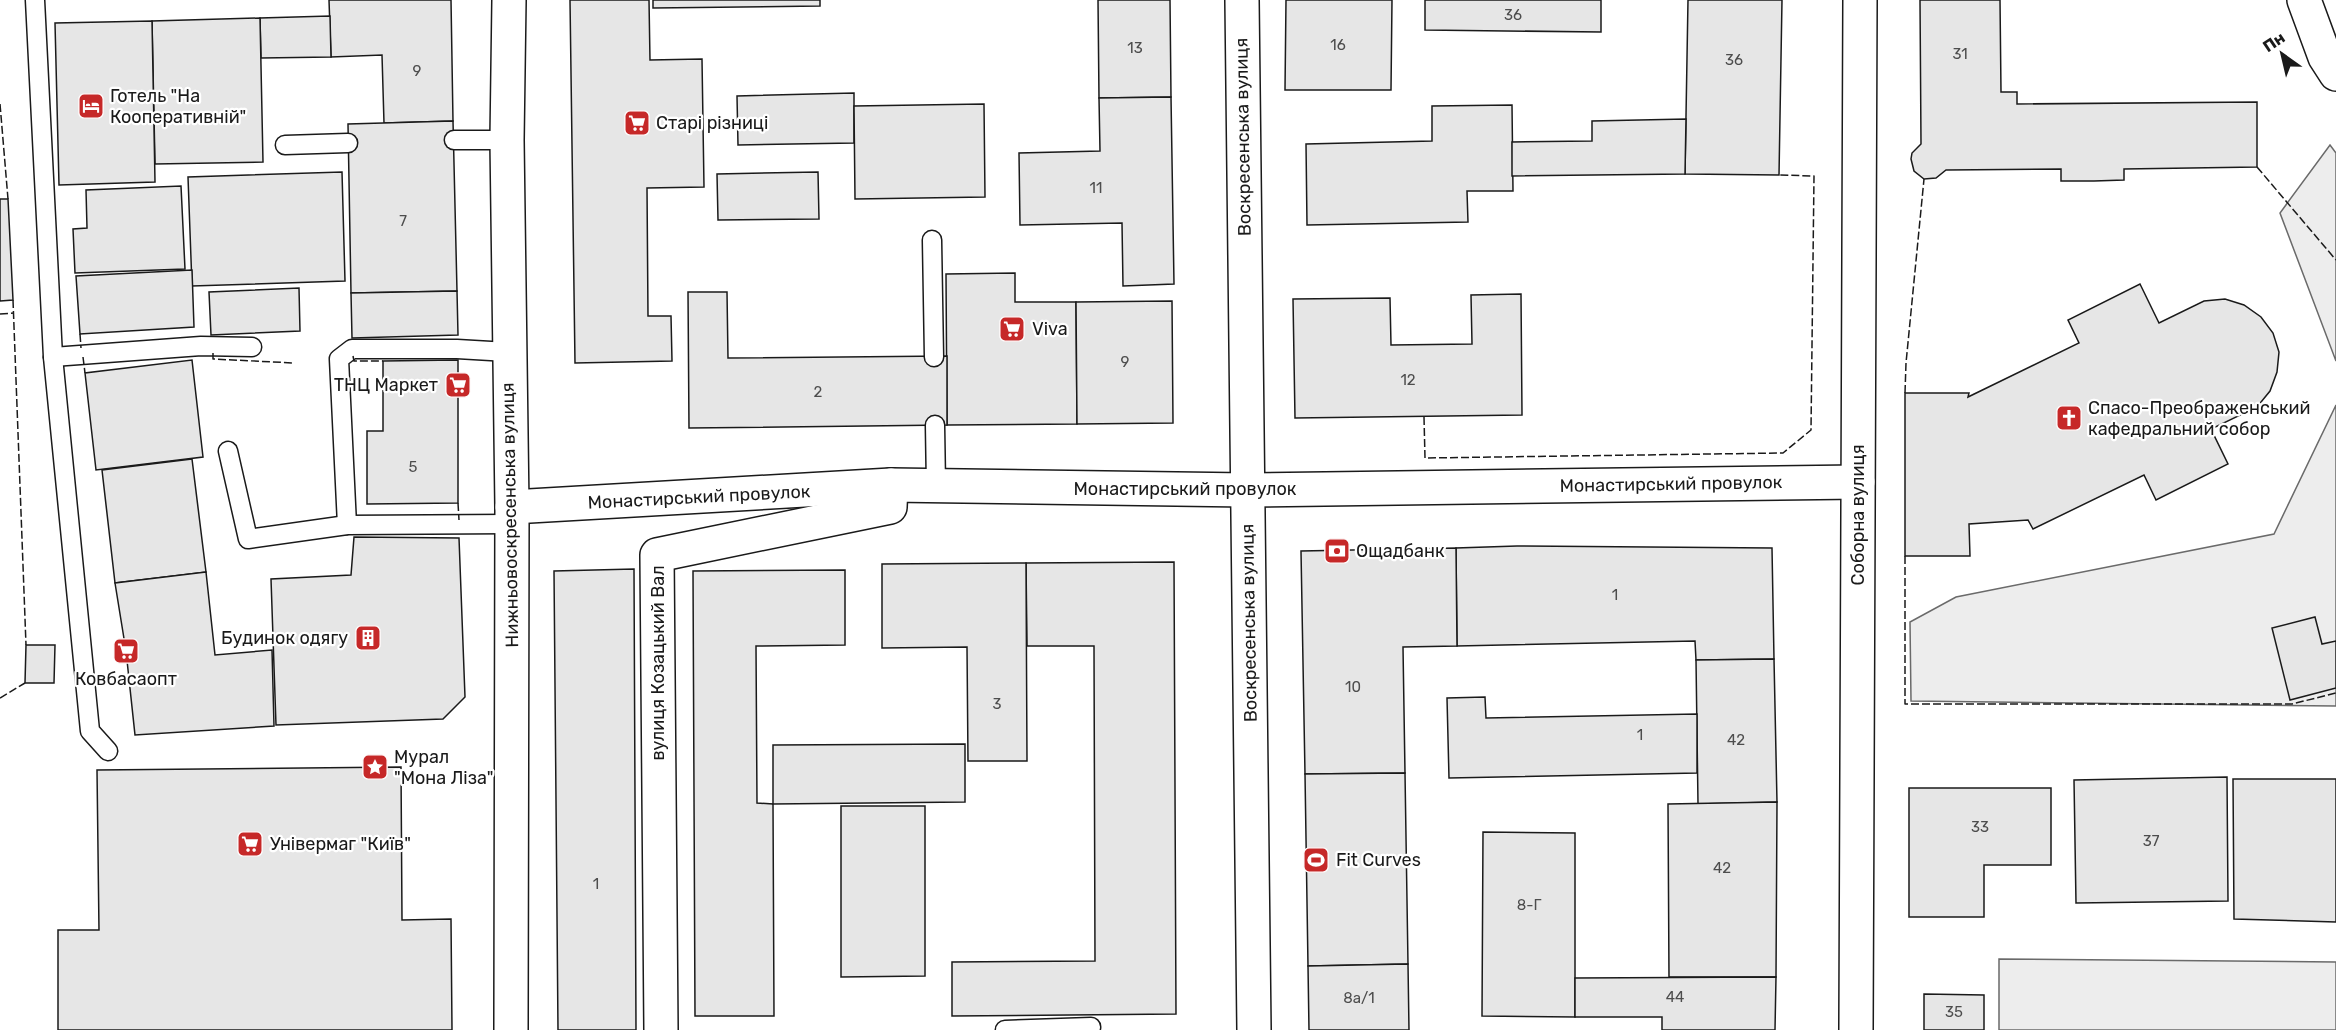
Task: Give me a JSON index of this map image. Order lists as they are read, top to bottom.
{
  "streets": {
    "street": [
      "Воскресенська вулиця",
      "Монастирський провулок",
      "Нижньовоскресенська вулиця",
      "Соборна вулиця",
      "вулиця Козацький Вал"
    ]
  },
  "crossings": [
    ["Воскресенська вулиця", "Монастирський провулок"],
    ["Монастирський провулок", "Нижньовоскресенська вулиця"],
    ["Монастирський провулок", "Соборна вулиця"],
    ["Монастирський провулок", "вулиця Козацький Вал"]
  ],
  "places": {
    "hotel": ["Готель \"На Кооперативній\""],
    "supermarket": [
      "Старі різниці",
      "Viva",
      "ТНЦ Маркет",
      "Ковбасаопт",
      "Універмаг \"Київ\""
    ],
    "church": ["Спасо-Преображенський кафедральний собор"],
    "bank": ["Ощадбанк"],
    "building": ["Будинок одягу"],
    "place": ["Мурал \"Мона Ліза\""],
    "sports": ["Fit Curves"]
  },
  "house_numbers": [
    "36",
    "16",
    "13",
    "31",
    "36",
    "9",
    "11",
    "7",
    "9",
    "12",
    "2",
    "5",
    "1",
    "10",
    "3",
    "1",
    "42",
    "33",
    "37",
    "42",
    "1",
    "8-Г",
    "44",
    "8а/1",
    "35"
  ],
  "north": "top left"
}
